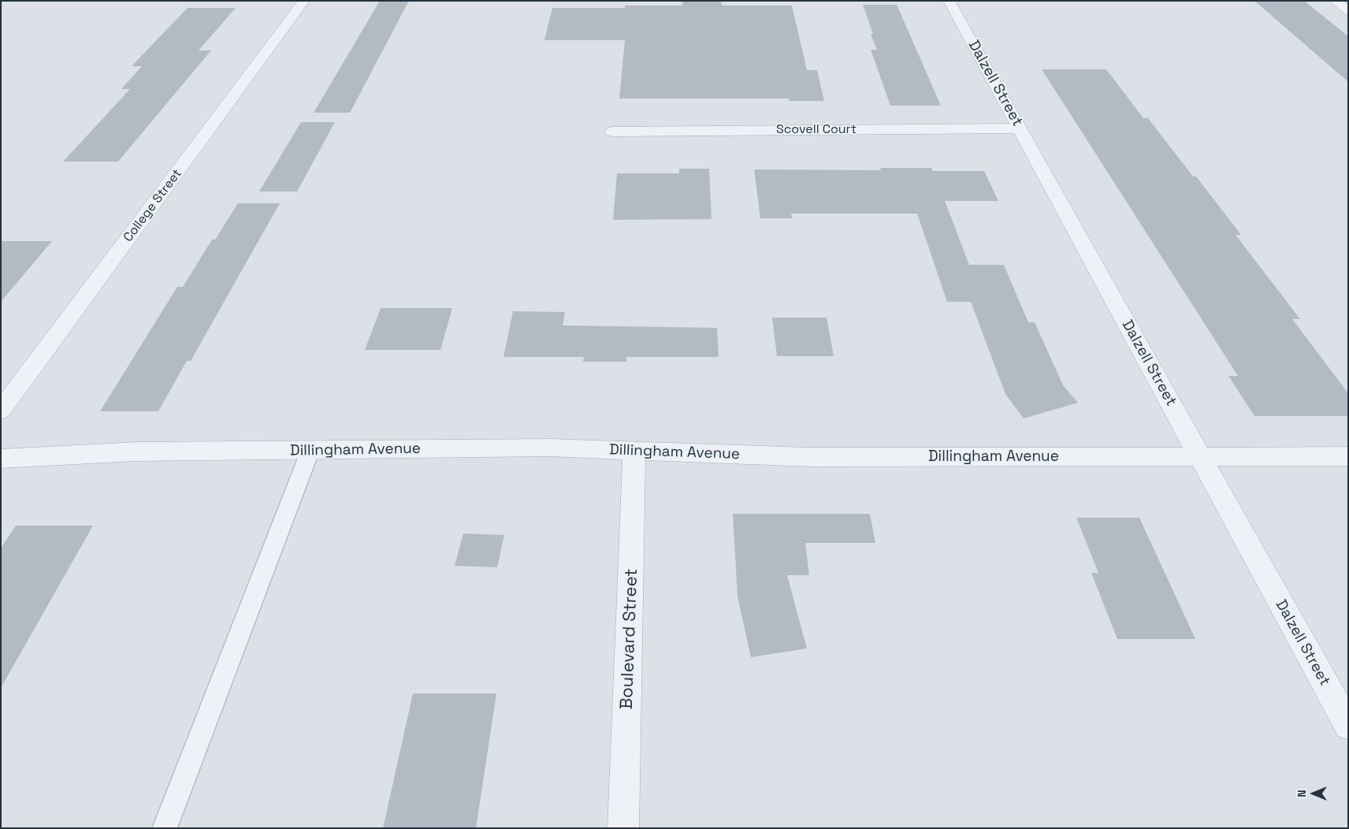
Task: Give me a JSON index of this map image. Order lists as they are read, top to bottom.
{
  "streets": {
    "street": [
      "Dalzell Street",
      "Scovell Court",
      "College Street",
      "Dillingham Avenue",
      "Boulevard Street"
    ]
  },
  "crossings": [
    ["Dalzell Street", "Scovell Court"],
    ["Dalzell Street", "Dillingham Avenue"],
    ["Dillingham Avenue", "Boulevard Street"]
  ],
  "north": "left"
}
